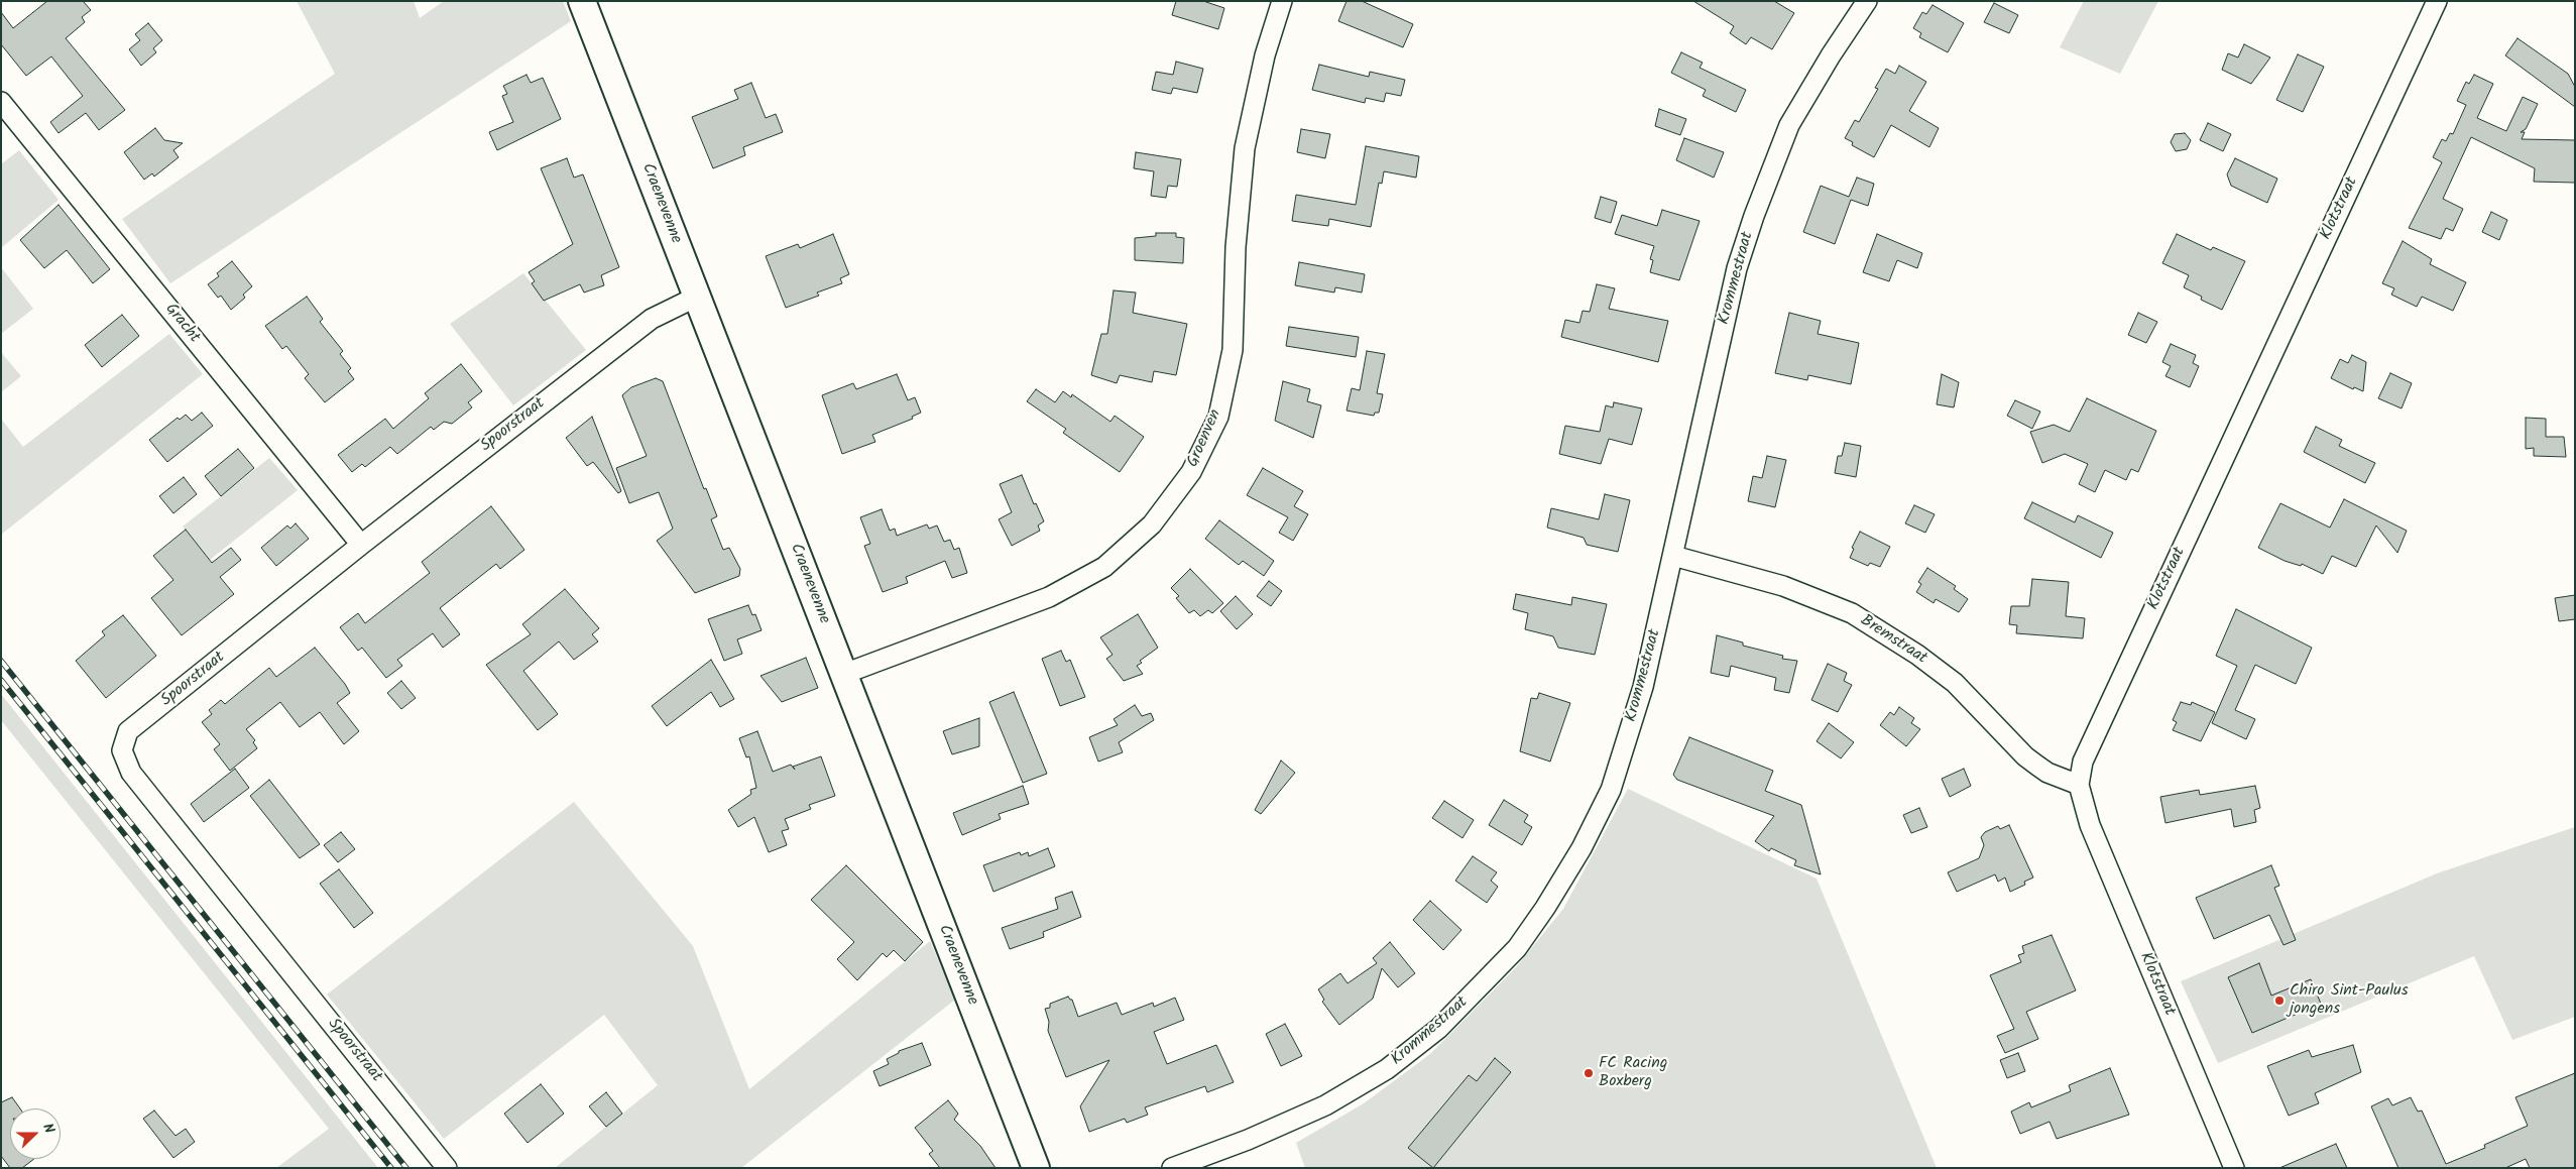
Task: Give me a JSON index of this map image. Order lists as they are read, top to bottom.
{
  "streets": {
    "street": [
      "Craenevenne",
      "Klotstraat",
      "Krommestraat",
      "Gracht",
      "Spoorstraat",
      "Groenven",
      "Bremstraat"
    ]
  },
  "crossings": [
    ["Craenevenne", "Spoorstraat"],
    ["Craenevenne", "Groenven"],
    ["Klotstraat", "Bremstraat"],
    ["Krommestraat", "Bremstraat"],
    ["Gracht", "Spoorstraat"]
  ],
  "places": ["Chiro Sint-Paulus jongens", "FC Racing Boxberg"],
  "north": "right"
}
